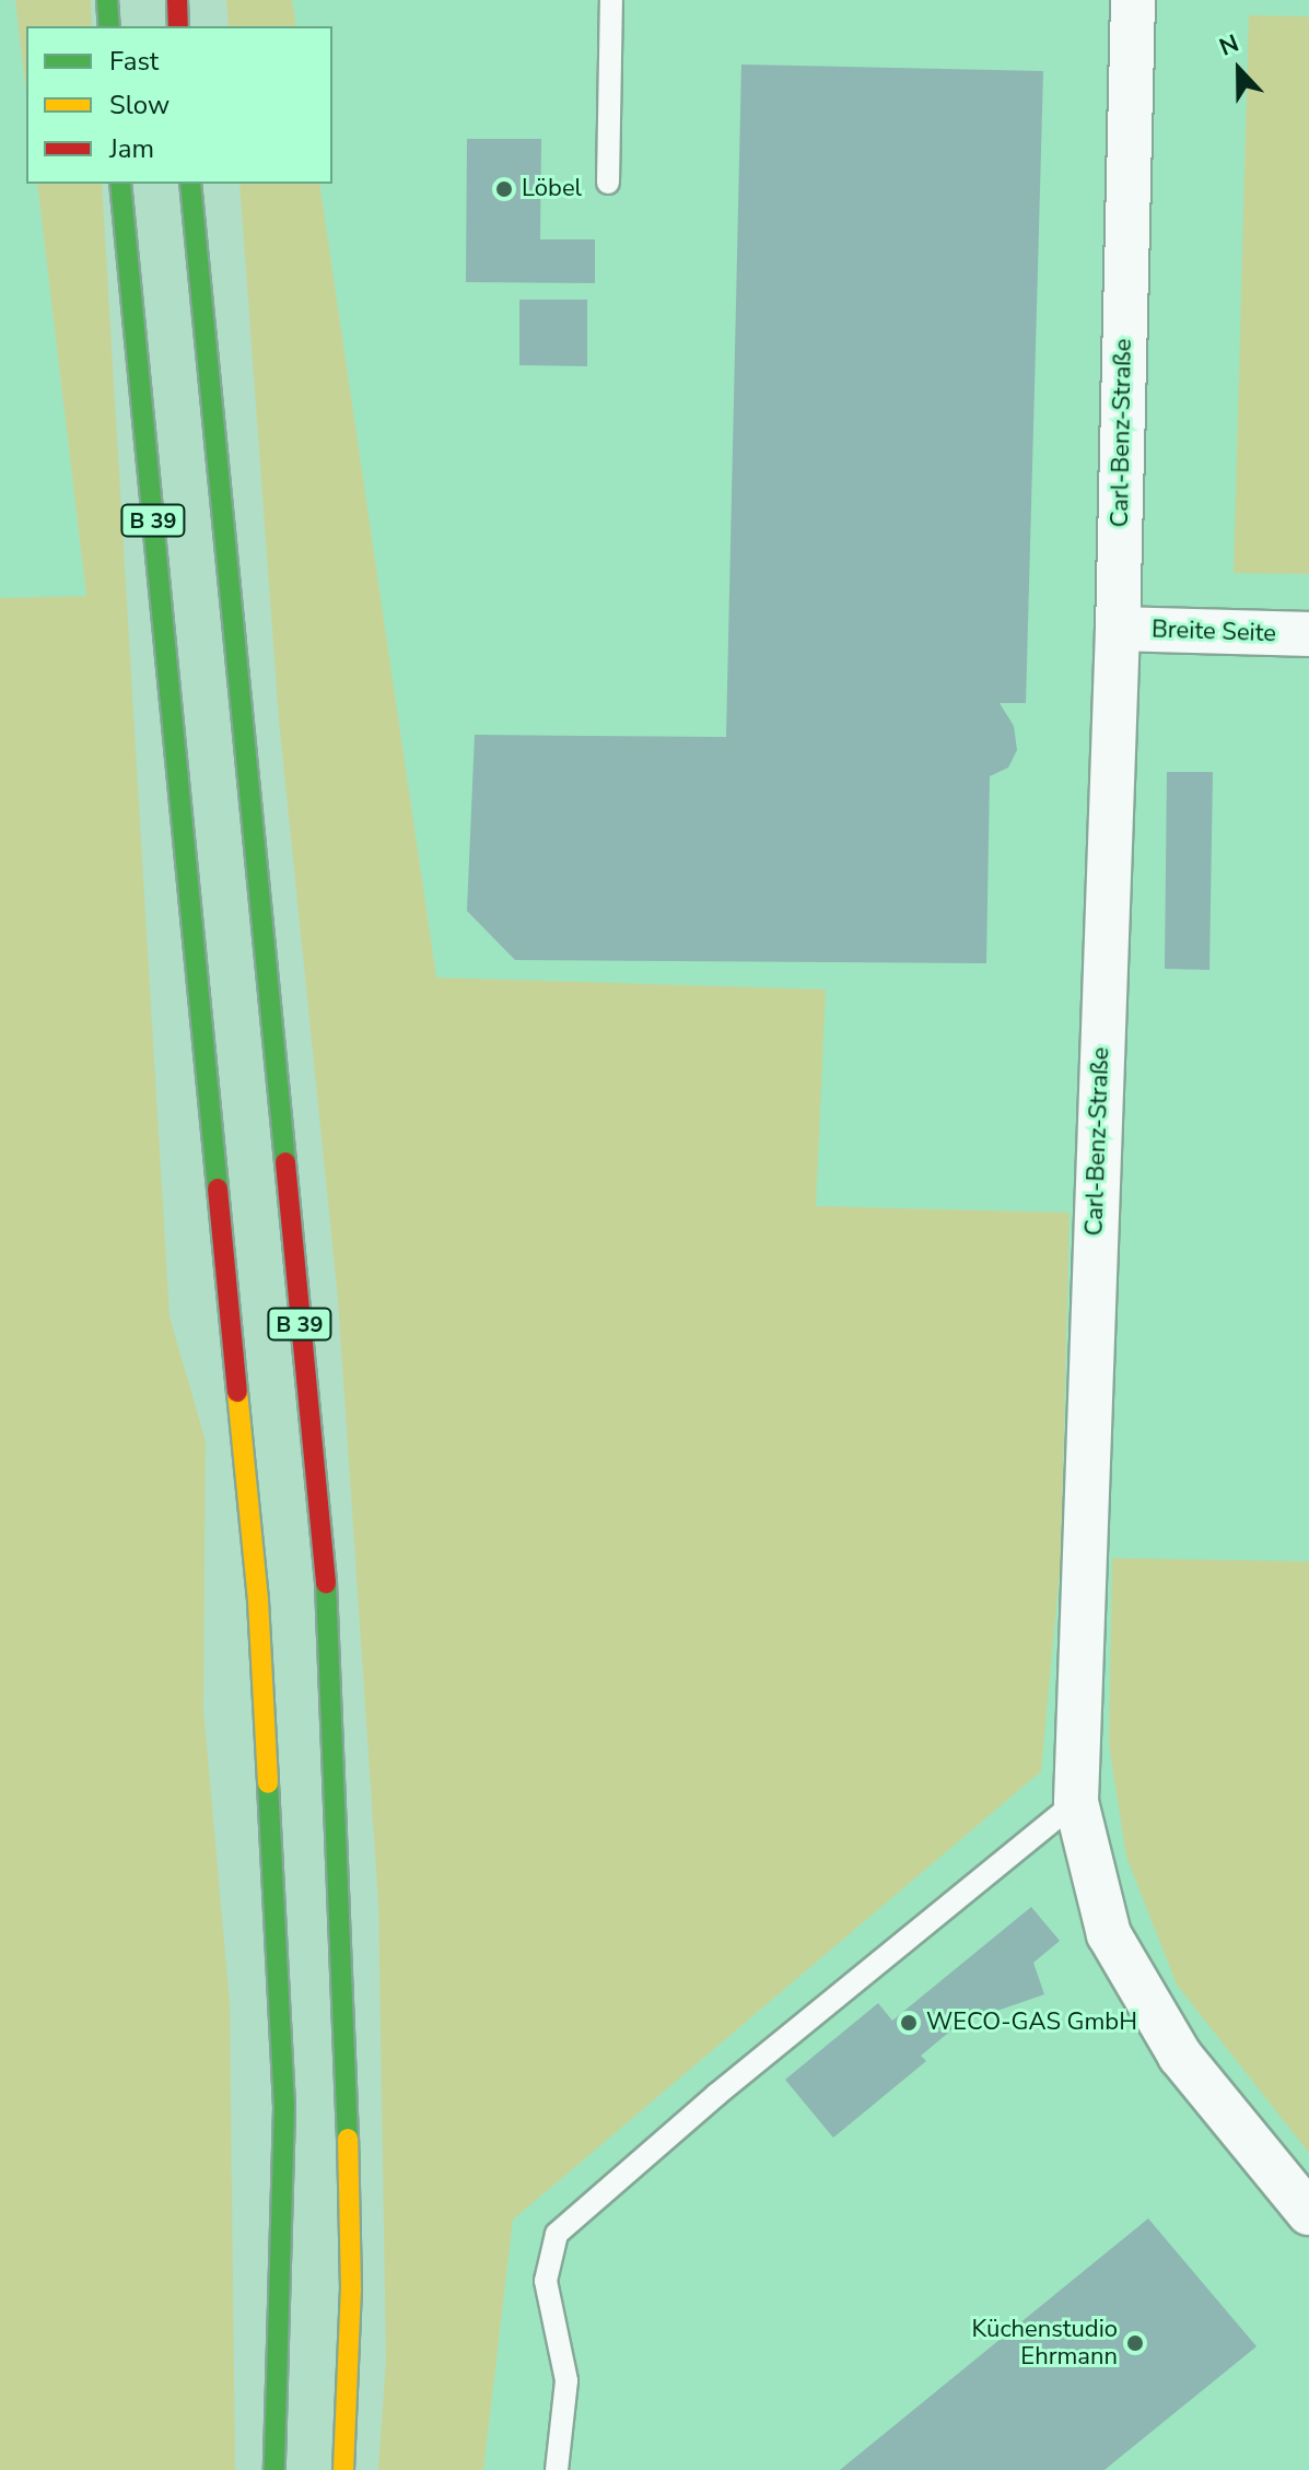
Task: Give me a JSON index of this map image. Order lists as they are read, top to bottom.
{
  "streets": {
    "highway": ["B 39"],
    "street": ["Carl-Benz-Straße", "Breite Seite"]
  },
  "crossings": [
    ["Carl-Benz-Straße", "Breite Seite"]
  ],
  "places": ["Löbel", "WECO-GAS GmbH", "Küchenstudio Ehrmann"],
  "legend": ["Fast", "Slow", "Jam"],
  "north": "top"
}
